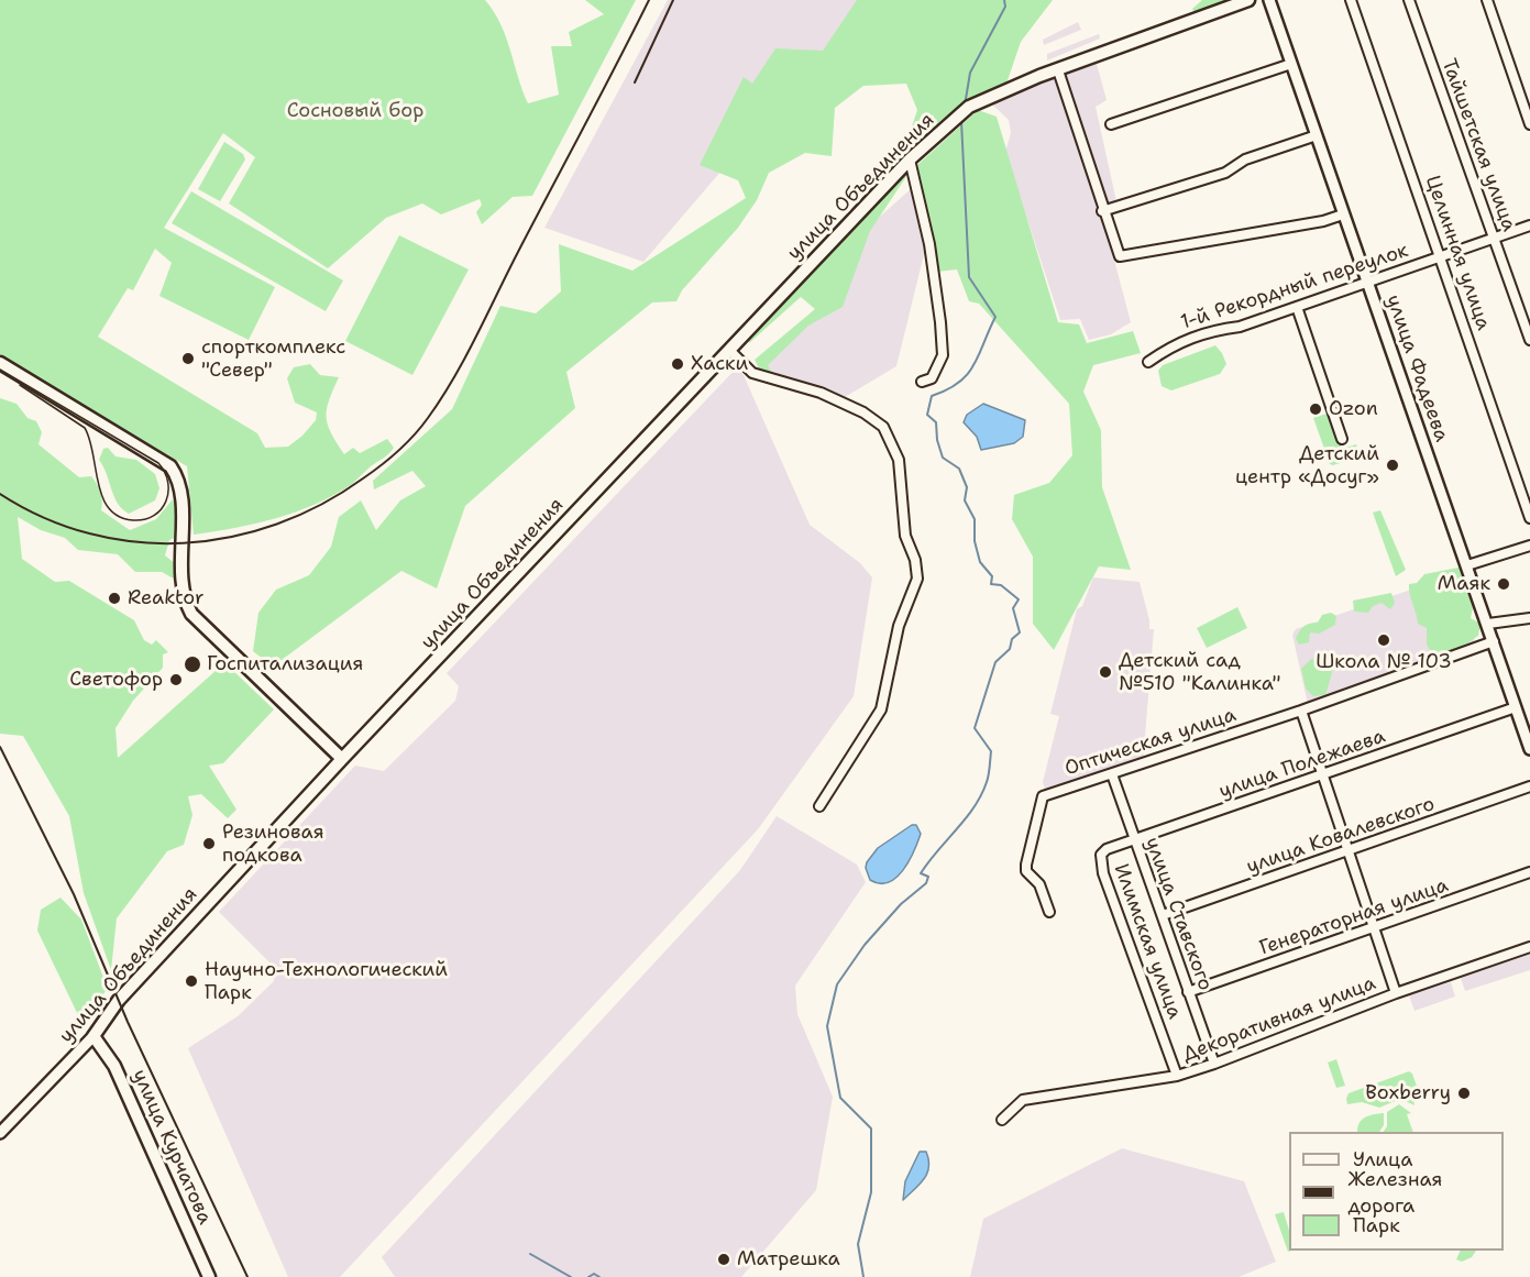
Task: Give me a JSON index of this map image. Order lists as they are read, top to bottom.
{
  "streets": {
    "main road": ["улица Объединения", "улица Курчатова"],
    "street": [
      "Тайшетская улица",
      "Целинная улица",
      "1-й Рекордный переулок",
      "улица Фадеева",
      "Оптическая улица",
      "улица Полежаева",
      "улица Ковалевского",
      "улица Ставского",
      "Генераторная улица",
      "Илимская улица",
      "Декоративная улица"
    ]
  },
  "crossings": [
    ["Тайшетская улица", "1-й Рекордный переулок"],
    ["улица Объединения", "улица Курчатова"],
    ["Целинная улица", "1-й Рекордный переулок"],
    ["1-й Рекордный переулок", "улица Фадеева"],
    ["улица Фадеева", "Оптическая улица"],
    ["улица Фадеева", "улица Полежаева"],
    ["Оптическая улица", "улица Ставского"],
    ["улица Полежаева", "улица Ставского"],
    ["улица Полежаева", "Илимская улица"],
    ["улица Ковалевского", "улица Ставского"],
    ["улица Ставского", "Генераторная улица"],
    ["улица Ставского", "Декоративная улица"],
    ["Илимская улица", "Декоративная улица"]
  ],
  "parks": ["Сосновый бор"],
  "places": [
    "спорткомплекс \"Север\"",
    "Хаски",
    "Ozon",
    "Детский центр «Досуг»",
    "Маяк",
    "Reaktor",
    "Школа № 103",
    "Госпитализация",
    "Детский сад №510 \"Калинка\"",
    "Светофор",
    "Резиновая подкова",
    "Научно-Технологический Парк",
    "Boxberry",
    "Матрешка"
  ],
  "legend": ["Улица", "Железная дорога", "Парк"]
}
